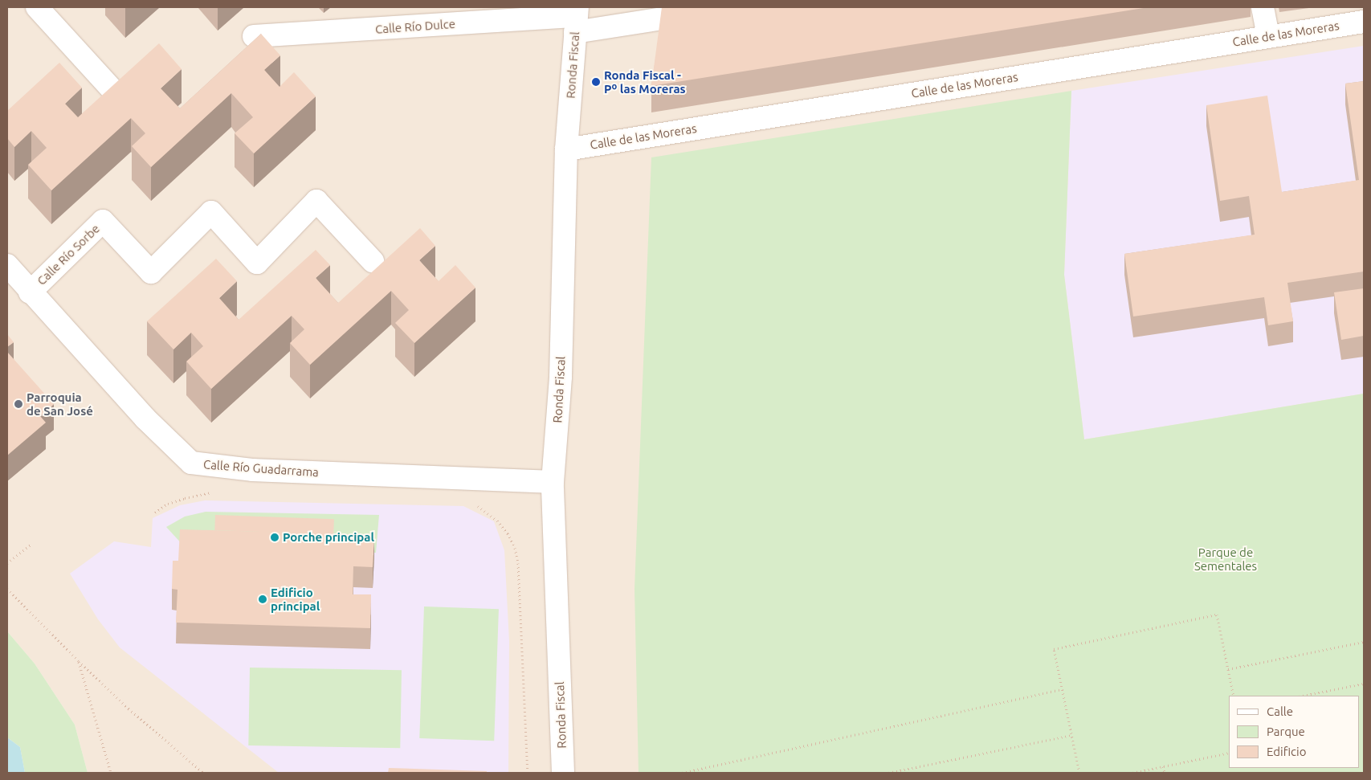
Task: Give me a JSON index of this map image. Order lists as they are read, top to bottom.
{
  "streets": {
    "street": [
      "Calle Río Dulce",
      "Calle de las Moreras",
      "Ronda Fiscal",
      "Calle Río Sorbe",
      "Calle Río Guadarrama"
    ]
  },
  "crossings": [
    ["Calle Río Dulce", "Ronda Fiscal"],
    ["Calle de las Moreras", "Ronda Fiscal"],
    ["Ronda Fiscal", "Calle Río Guadarrama"],
    ["Calle Río Sorbe", "Calle Río Guadarrama"]
  ],
  "parks": ["Parque de Sementales"],
  "places": [
    "Ronda Fiscal - Pº las Moreras",
    "Parroquia de San José",
    "Porche principal",
    "Edificio principal"
  ],
  "legend": ["Calle", "Parque", "Edificio"]
}
